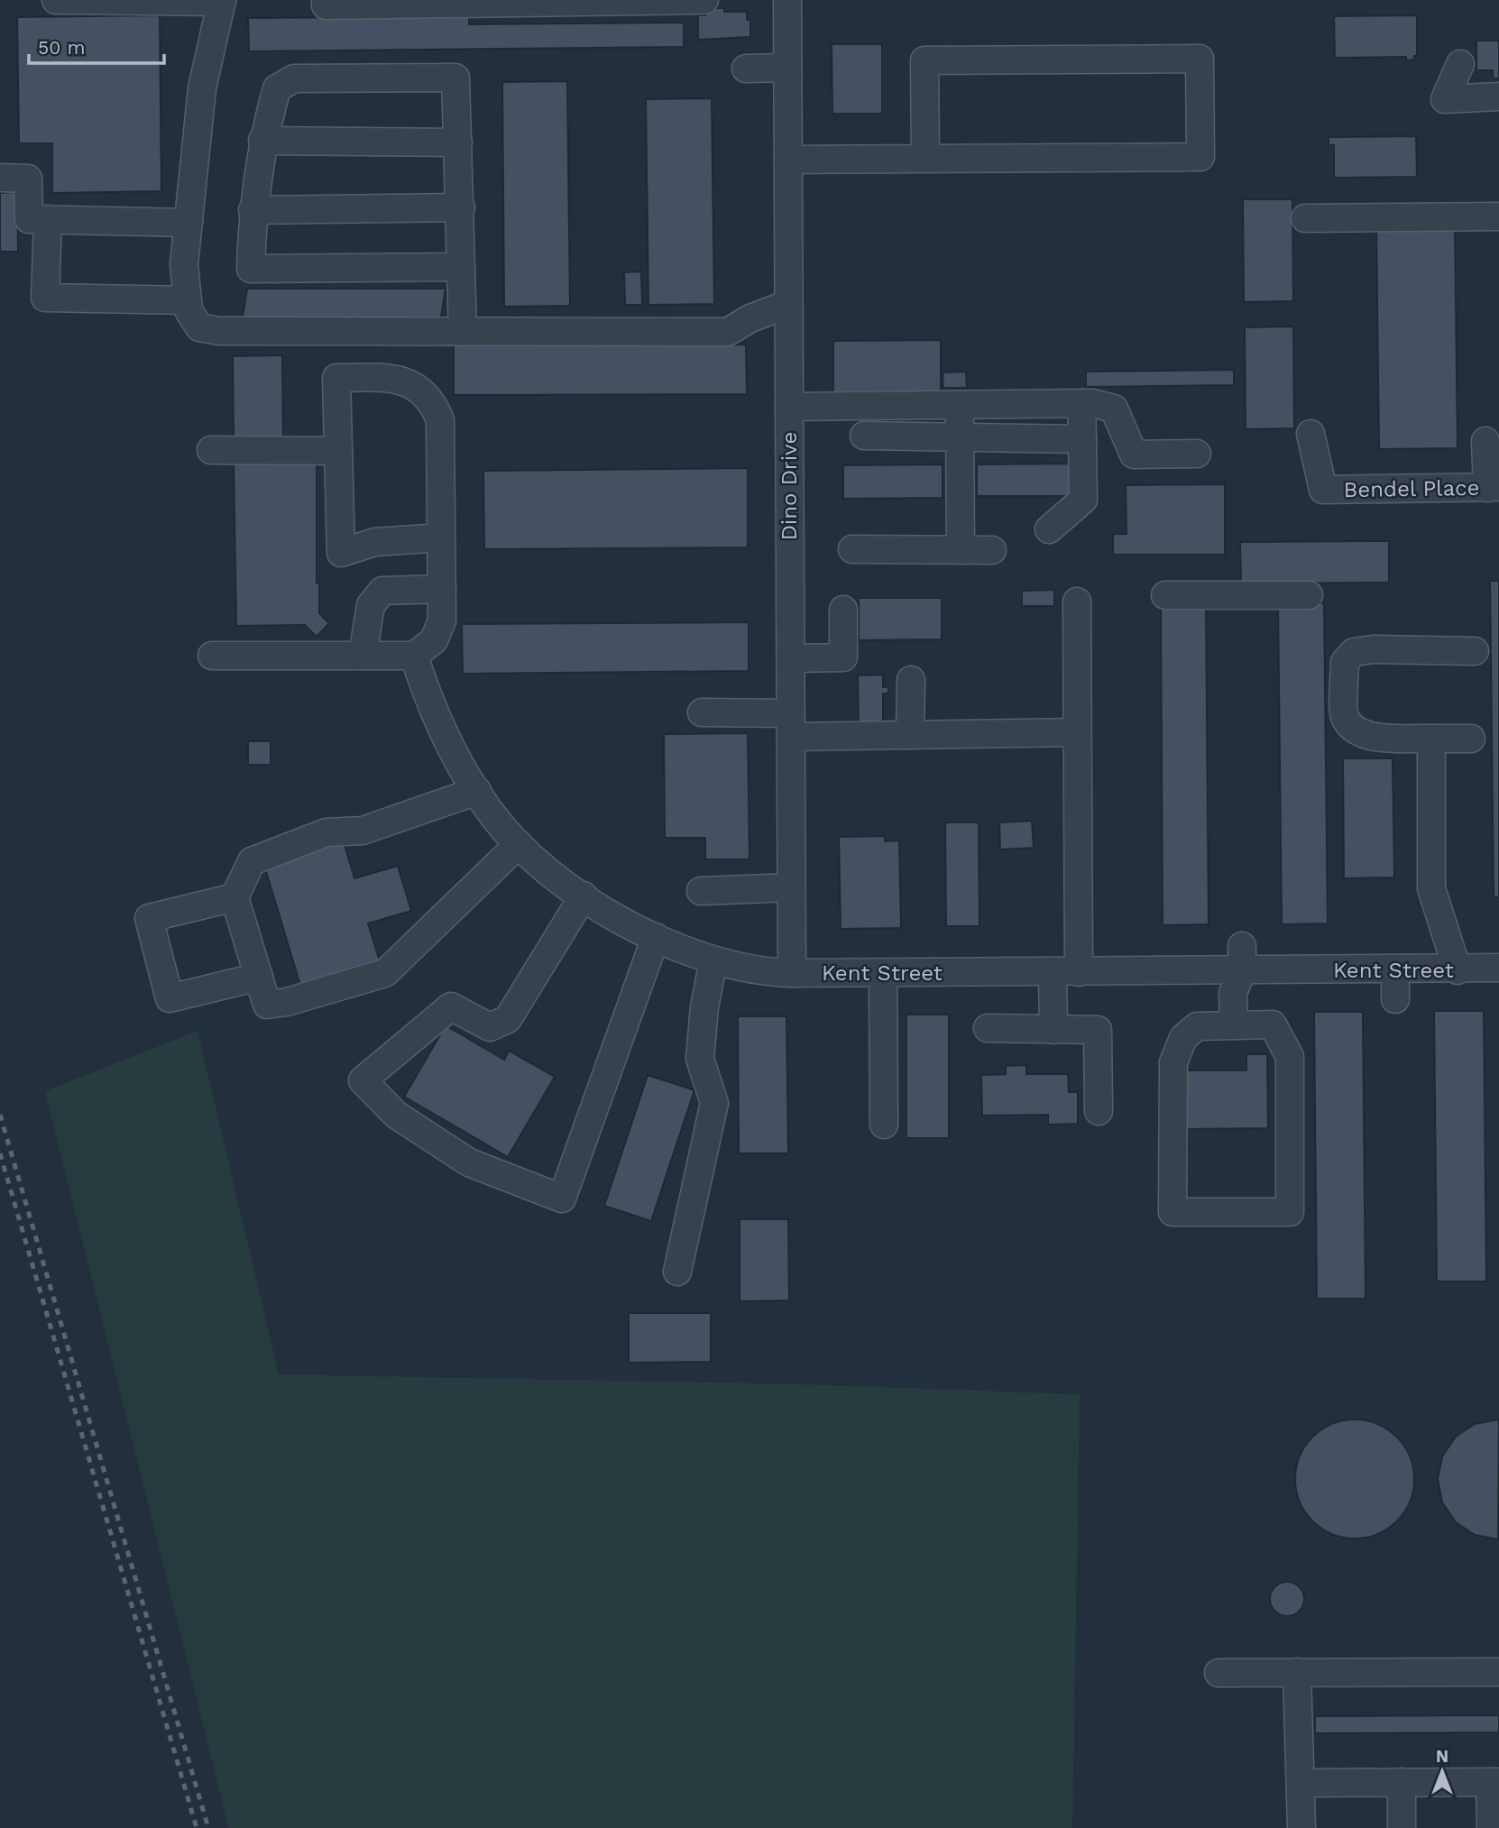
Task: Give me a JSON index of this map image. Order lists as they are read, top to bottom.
{
  "streets": {
    "street": ["Dino Drive", "Bendel Place", "Kent Street"]
  },
  "crossings": [
    ["Dino Drive", "Kent Street"]
  ],
  "scale_bar": "50 m",
  "north": "top"
}
